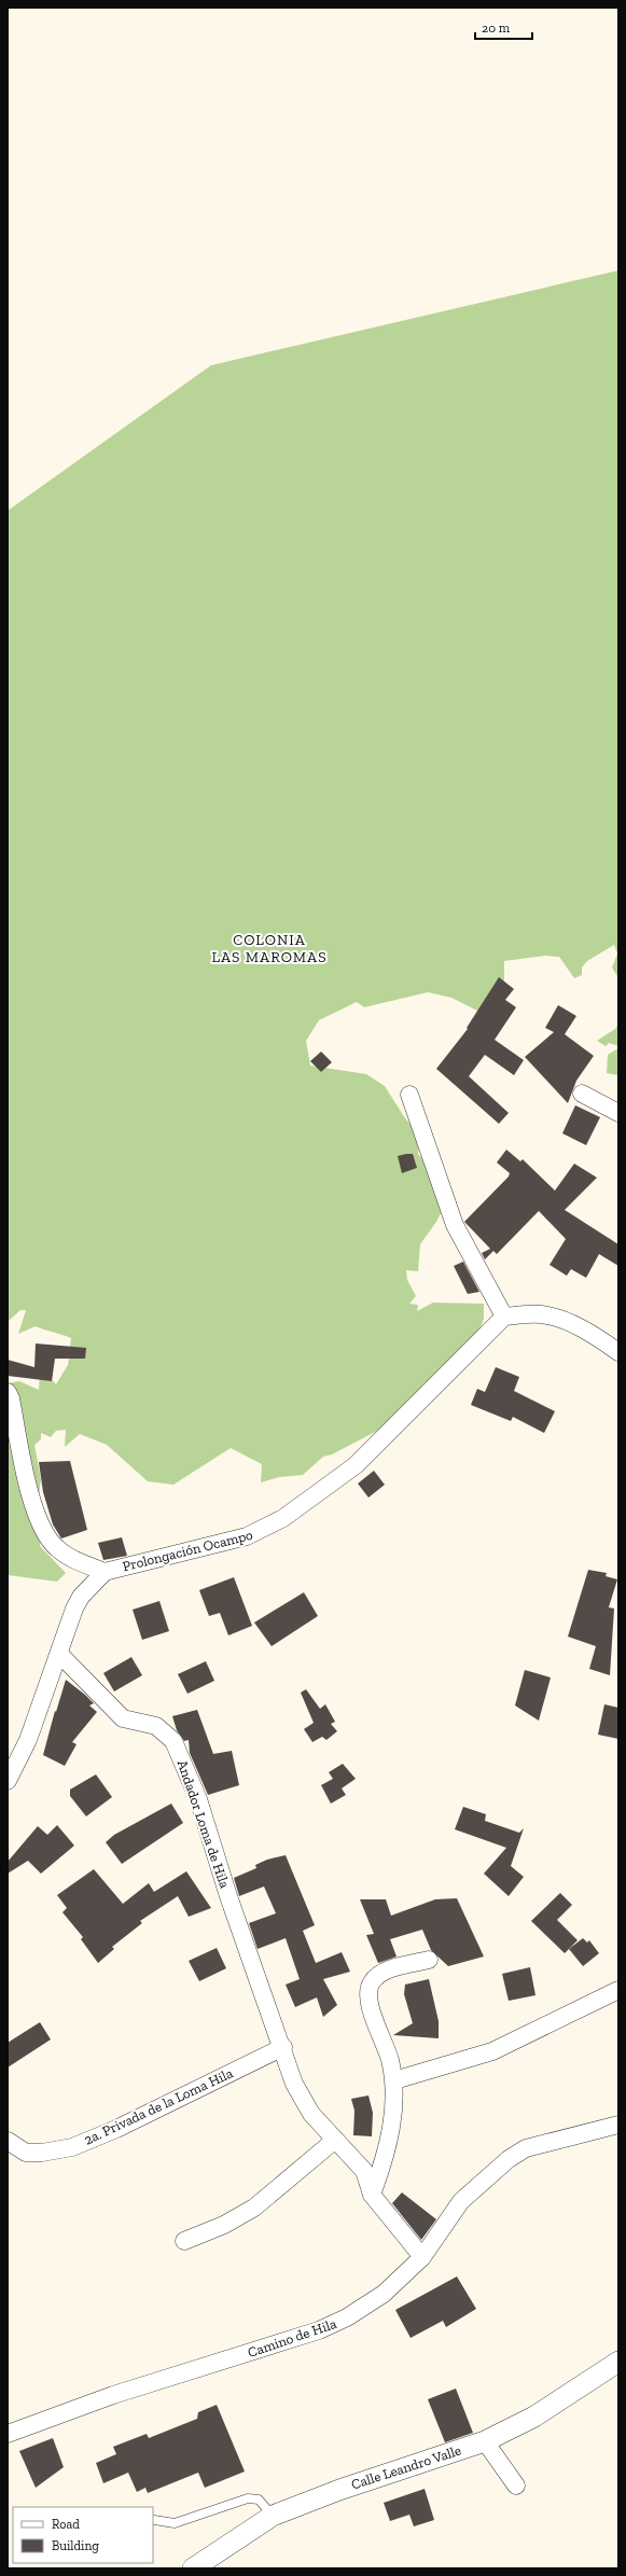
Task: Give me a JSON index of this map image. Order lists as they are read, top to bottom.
{
  "streets": {
    "street": [
      "Prolongación Ocampo",
      "Andador Loma de Hila",
      "2a. Privada de la Loma Hila",
      "Camino de Hila",
      "Calle Leandro Valle"
    ]
  },
  "crossings": [
    ["Prolongación Ocampo", "Andador Loma de Hila"],
    ["Andador Loma de Hila", "2a. Privada de la Loma Hila"]
  ],
  "districts": ["COLONIA LAS MAROMAS"],
  "legend": ["Road", "Building"],
  "scale_bar": "20 m"
}
